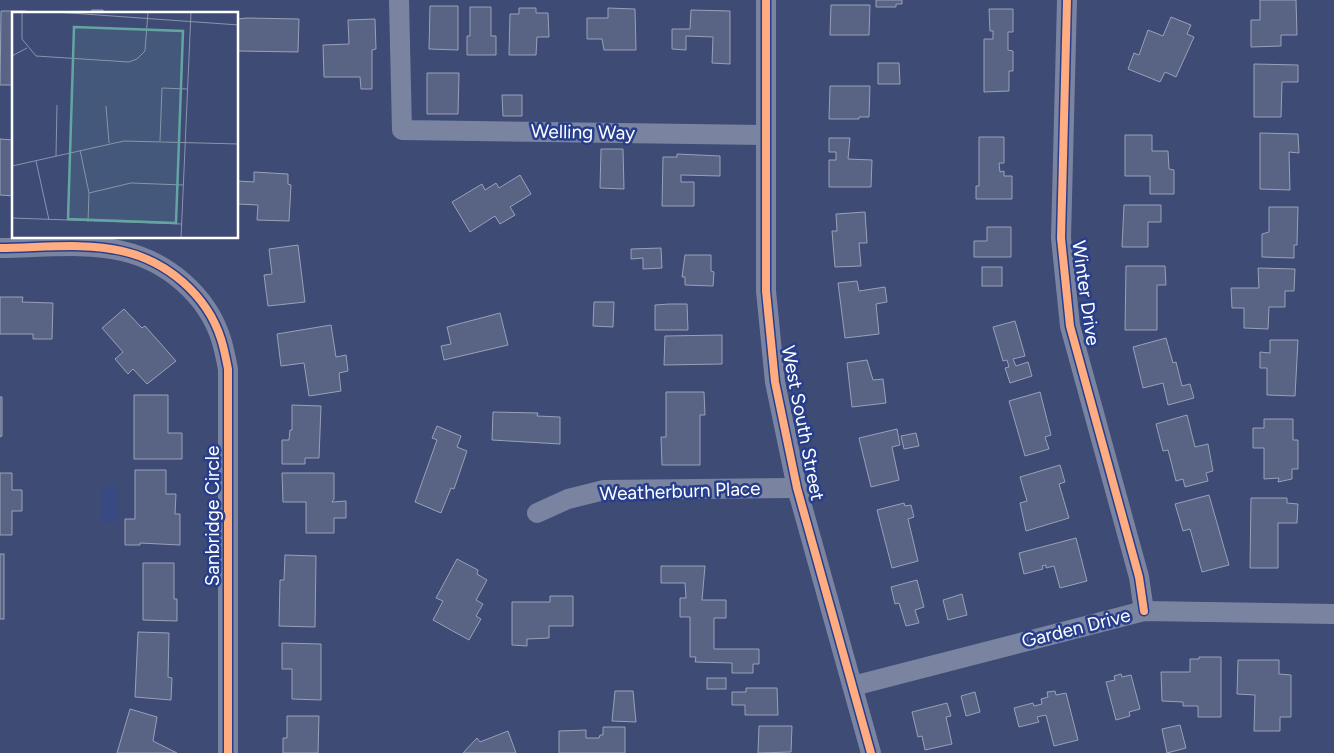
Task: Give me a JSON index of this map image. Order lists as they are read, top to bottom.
{
  "streets": {
    "street": [
      "Welling Way",
      "Winter Drive",
      "West South Street",
      "Weatherburn Place",
      "Sanbridge Circle",
      "Garden Drive"
    ]
  },
  "crossings": [
    ["Welling Way", "West South Street"],
    ["Winter Drive", "Garden Drive"],
    ["West South Street", "Weatherburn Place"],
    ["West South Street", "Garden Drive"]
  ]
}
